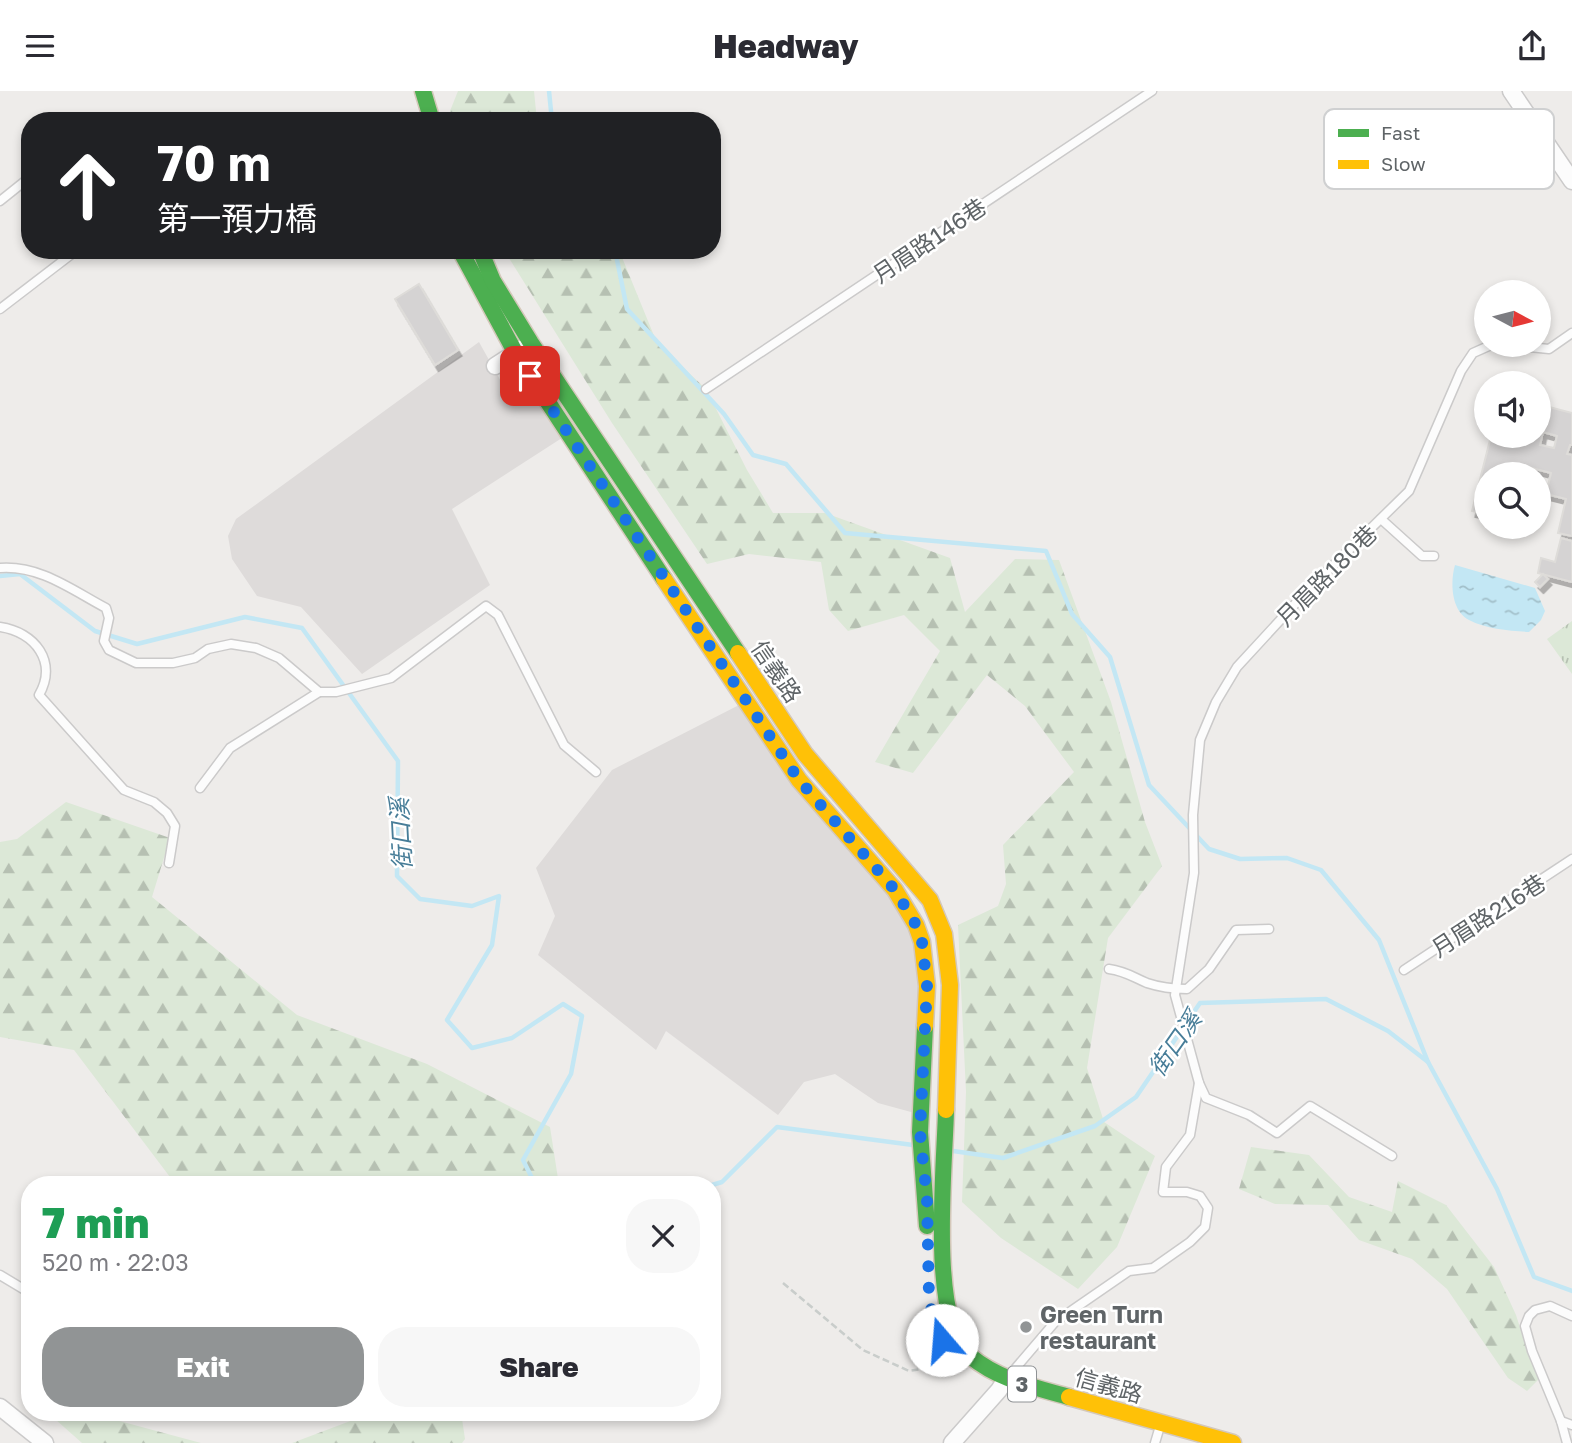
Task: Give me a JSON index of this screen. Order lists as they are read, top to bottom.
{
  "streets": {
    "main road": ["信義路", "3"],
    "lane": ["月眉路146巷", "月眉路180巷", "月眉路216巷"]
  },
  "crossings": [
    ["信義路", "3"]
  ],
  "water": ["街口溪"],
  "places": ["Green Turn restaurant"],
  "legend": ["Fast", "Slow"],
  "north": "right",
  "page": {
    "header": "Headway",
    "turn": ["70 m", "第一預力橋"],
    "heading": ["7 min", "520 m · 22:03"],
    "buttons": ["Exit", "Share"]
  }
}
